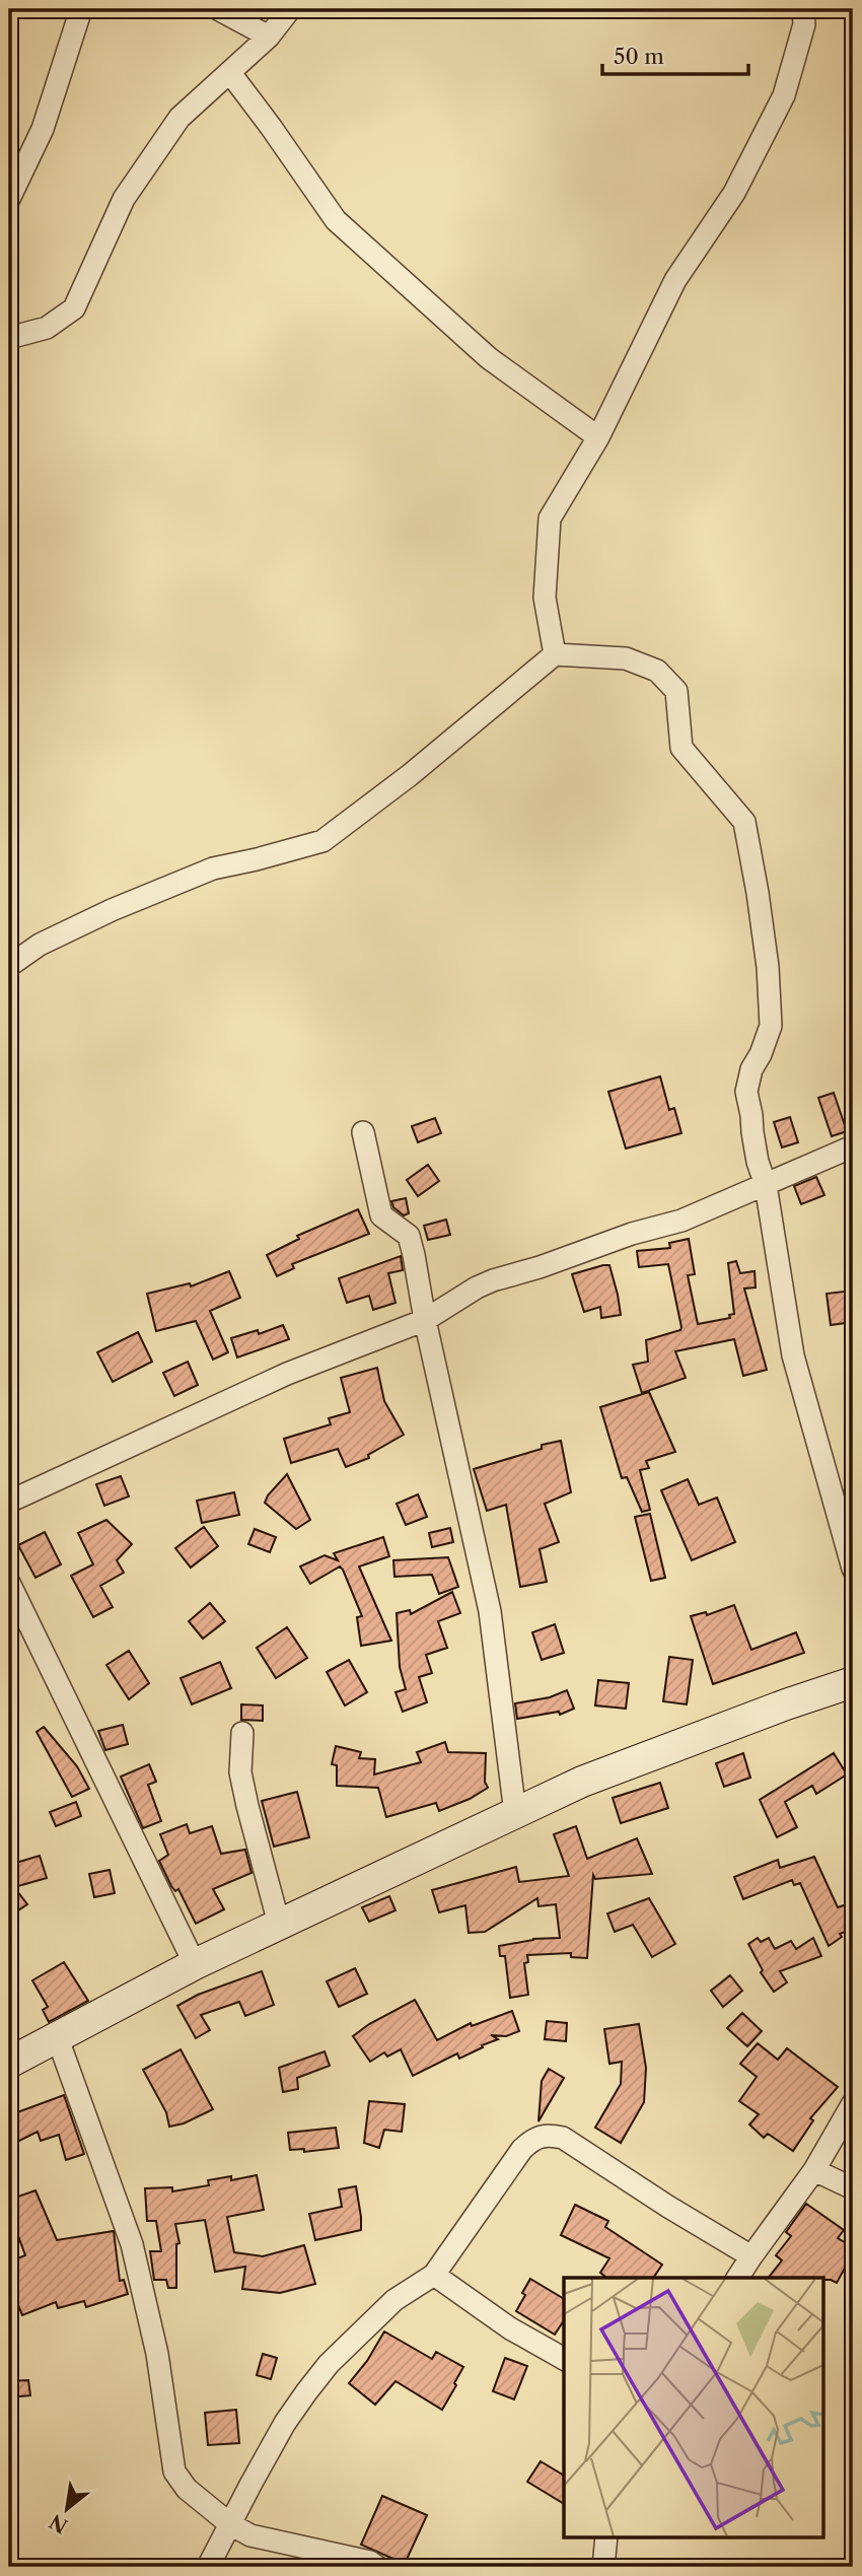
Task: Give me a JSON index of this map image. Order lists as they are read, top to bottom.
{
  "scale_bar": "50 m",
  "north": "bottom left"
}
